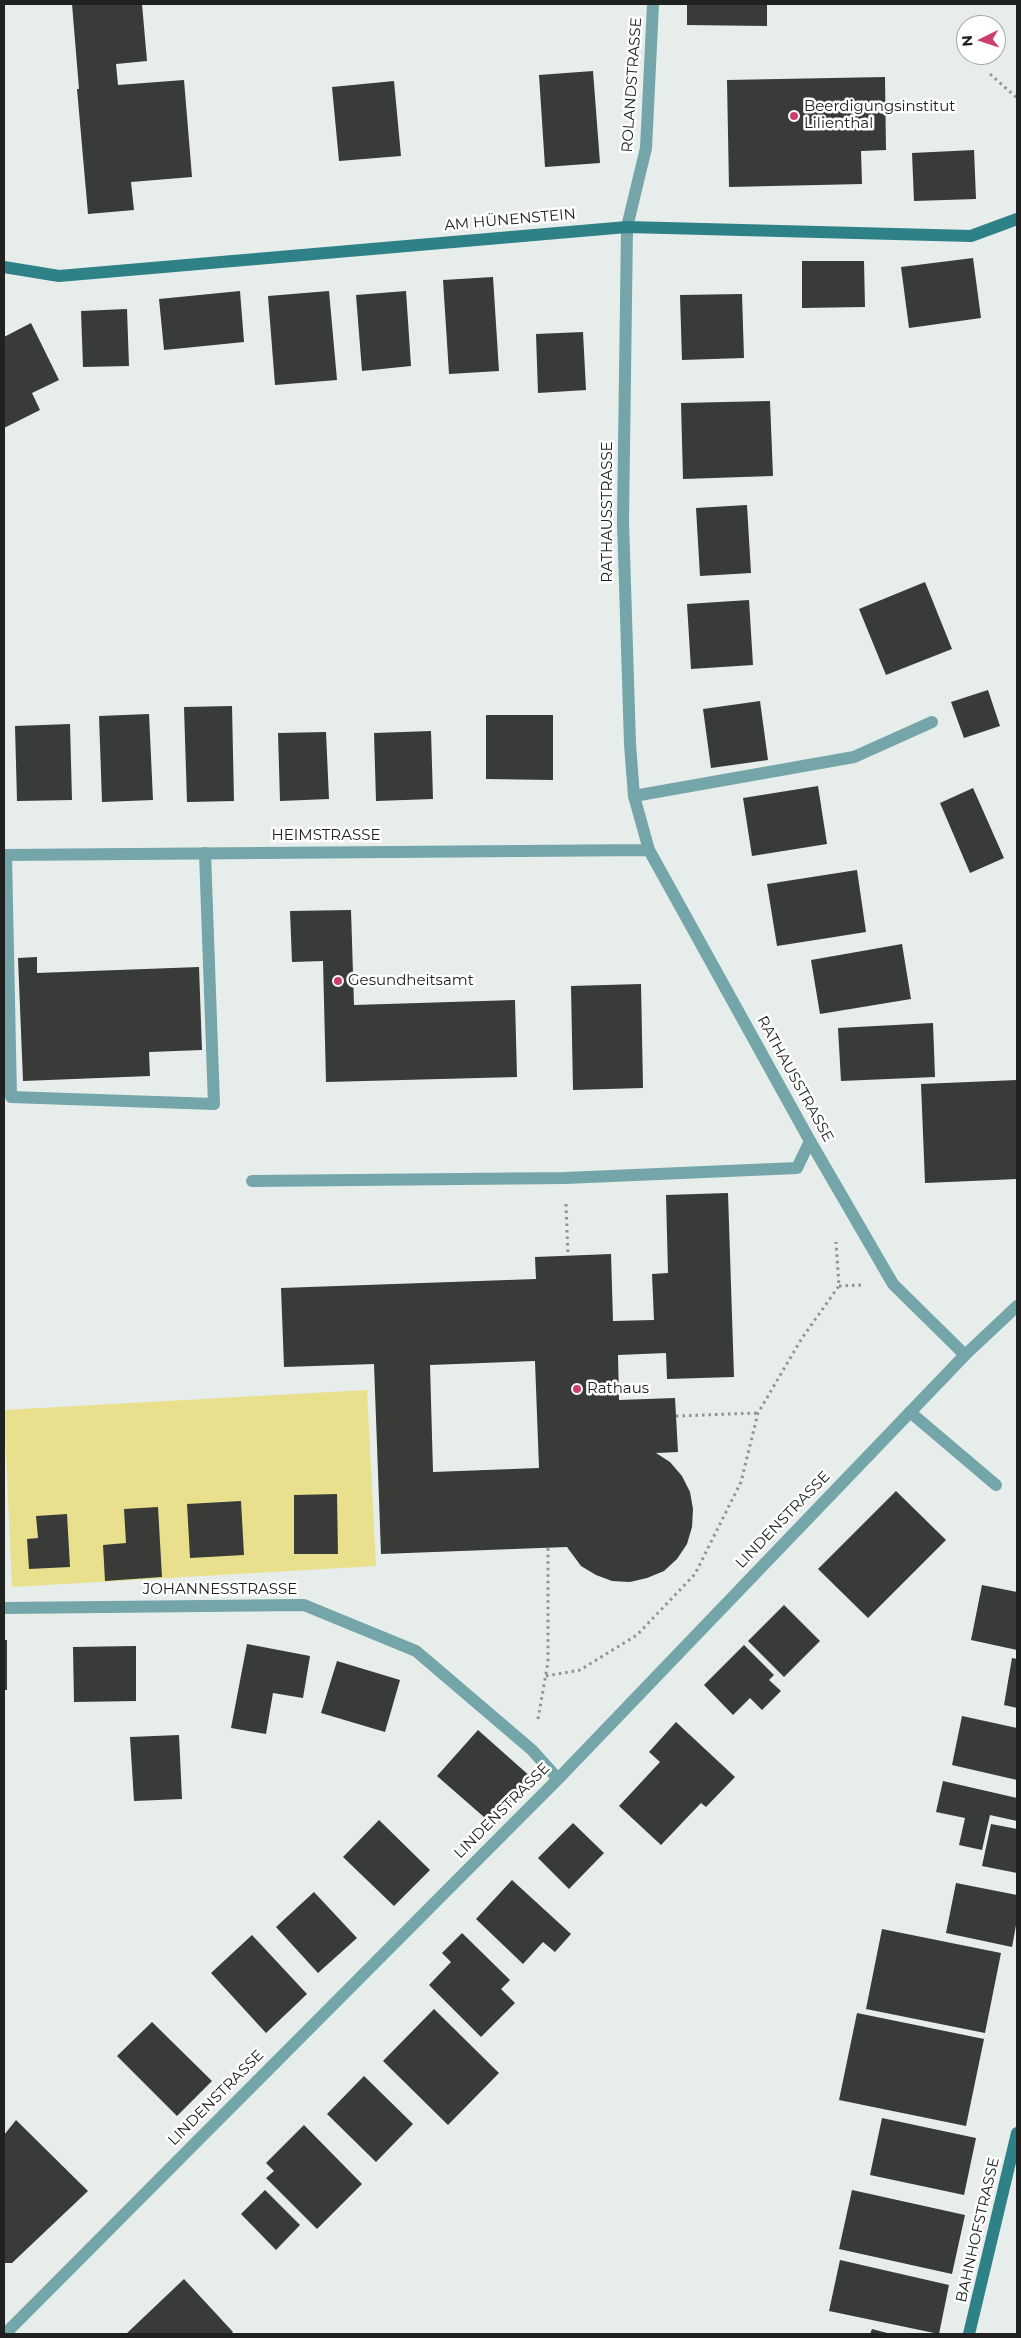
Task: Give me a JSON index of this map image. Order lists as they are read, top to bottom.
{
  "streets": {
    "street": [
      "ROLANDSTRASSE",
      "AM HÜNENSTEIN",
      "RATHAUSSTRASSE",
      "HEIMSTRASSE",
      "LINDENSTRASSE",
      "JOHANNESSTRASSE",
      "BAHNHOFSTRASSE"
    ]
  },
  "crossings": [
    ["ROLANDSTRASSE", "AM HÜNENSTEIN"],
    ["ROLANDSTRASSE", "RATHAUSSTRASSE"],
    ["AM HÜNENSTEIN", "RATHAUSSTRASSE"],
    ["RATHAUSSTRASSE", "HEIMSTRASSE"],
    ["RATHAUSSTRASSE", "LINDENSTRASSE"],
    ["LINDENSTRASSE", "JOHANNESSTRASSE"]
  ],
  "places": ["Beerdigungsinstitut Lilienthal", "Gesundheitsamt", "Rathaus"],
  "north": "left"
}
